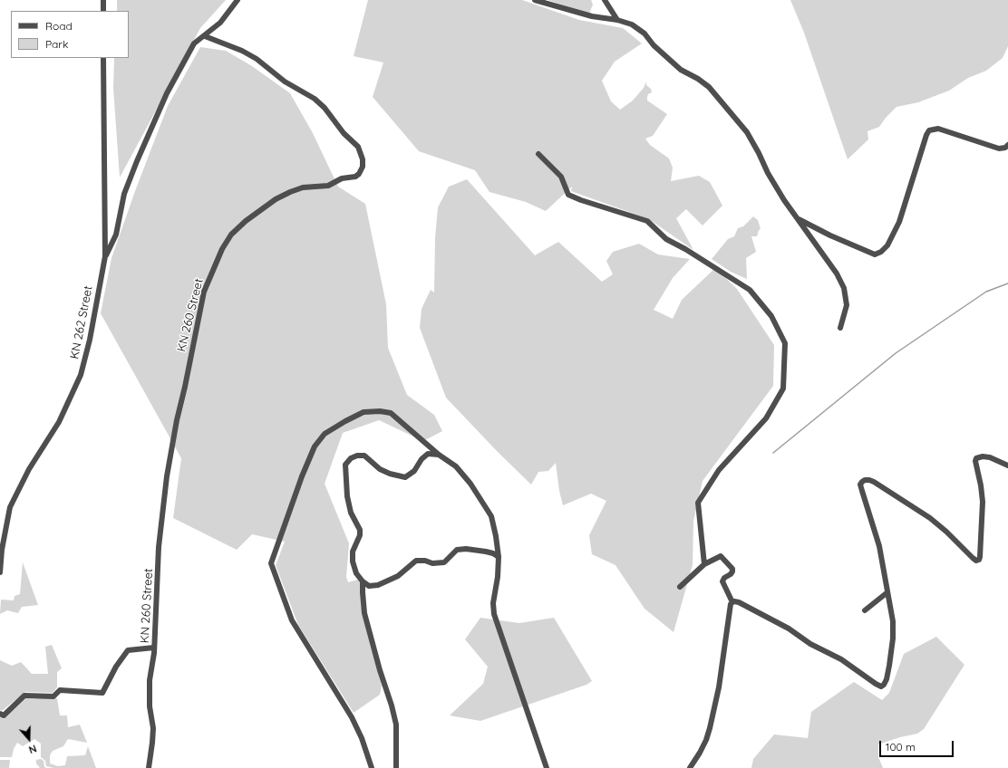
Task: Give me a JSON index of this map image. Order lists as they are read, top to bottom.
{
  "streets": {
    "street": ["KN 260 Street", "KN 262 Street"]
  },
  "legend": ["Road", "Park"],
  "scale_bar": "100 m",
  "north": "bottom"
}
